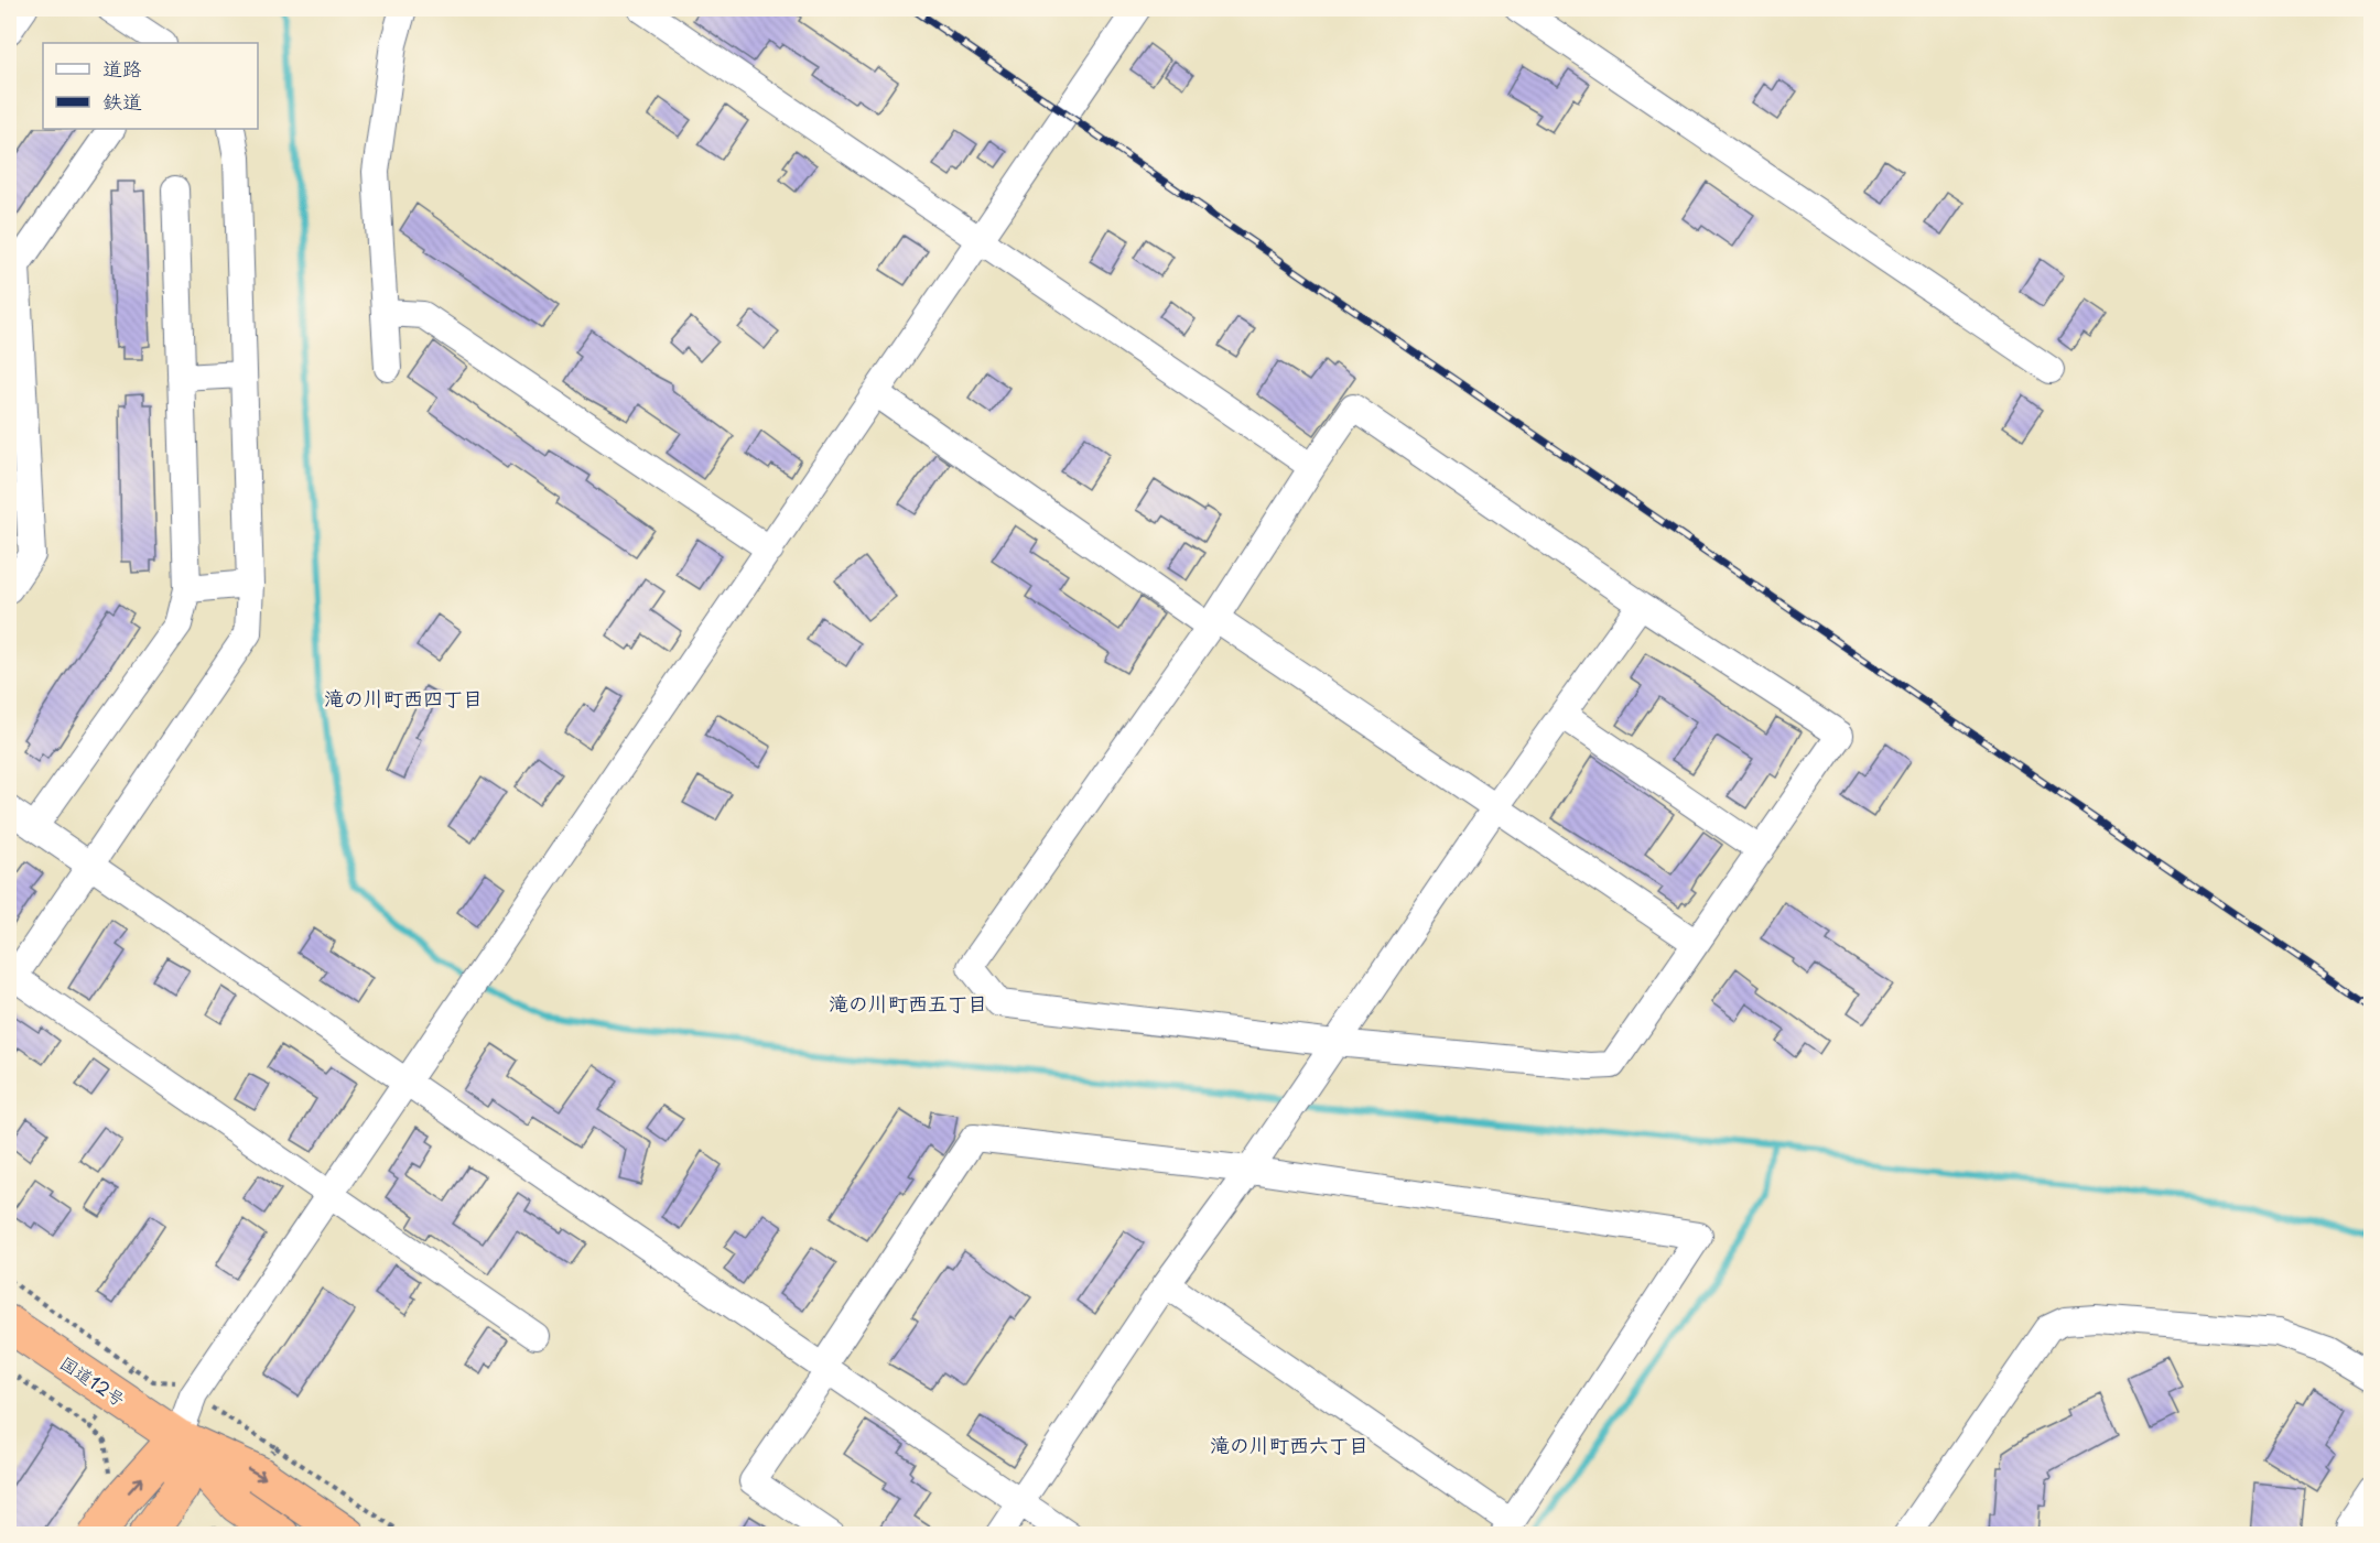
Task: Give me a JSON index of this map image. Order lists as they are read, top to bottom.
{
  "streets": {
    "highway": ["国道12号"]
  },
  "districts": ["滝の川町西四丁目", "滝の川町西五丁目", "滝の川町西六丁目"],
  "legend": ["道路", "鉄道"]
}
